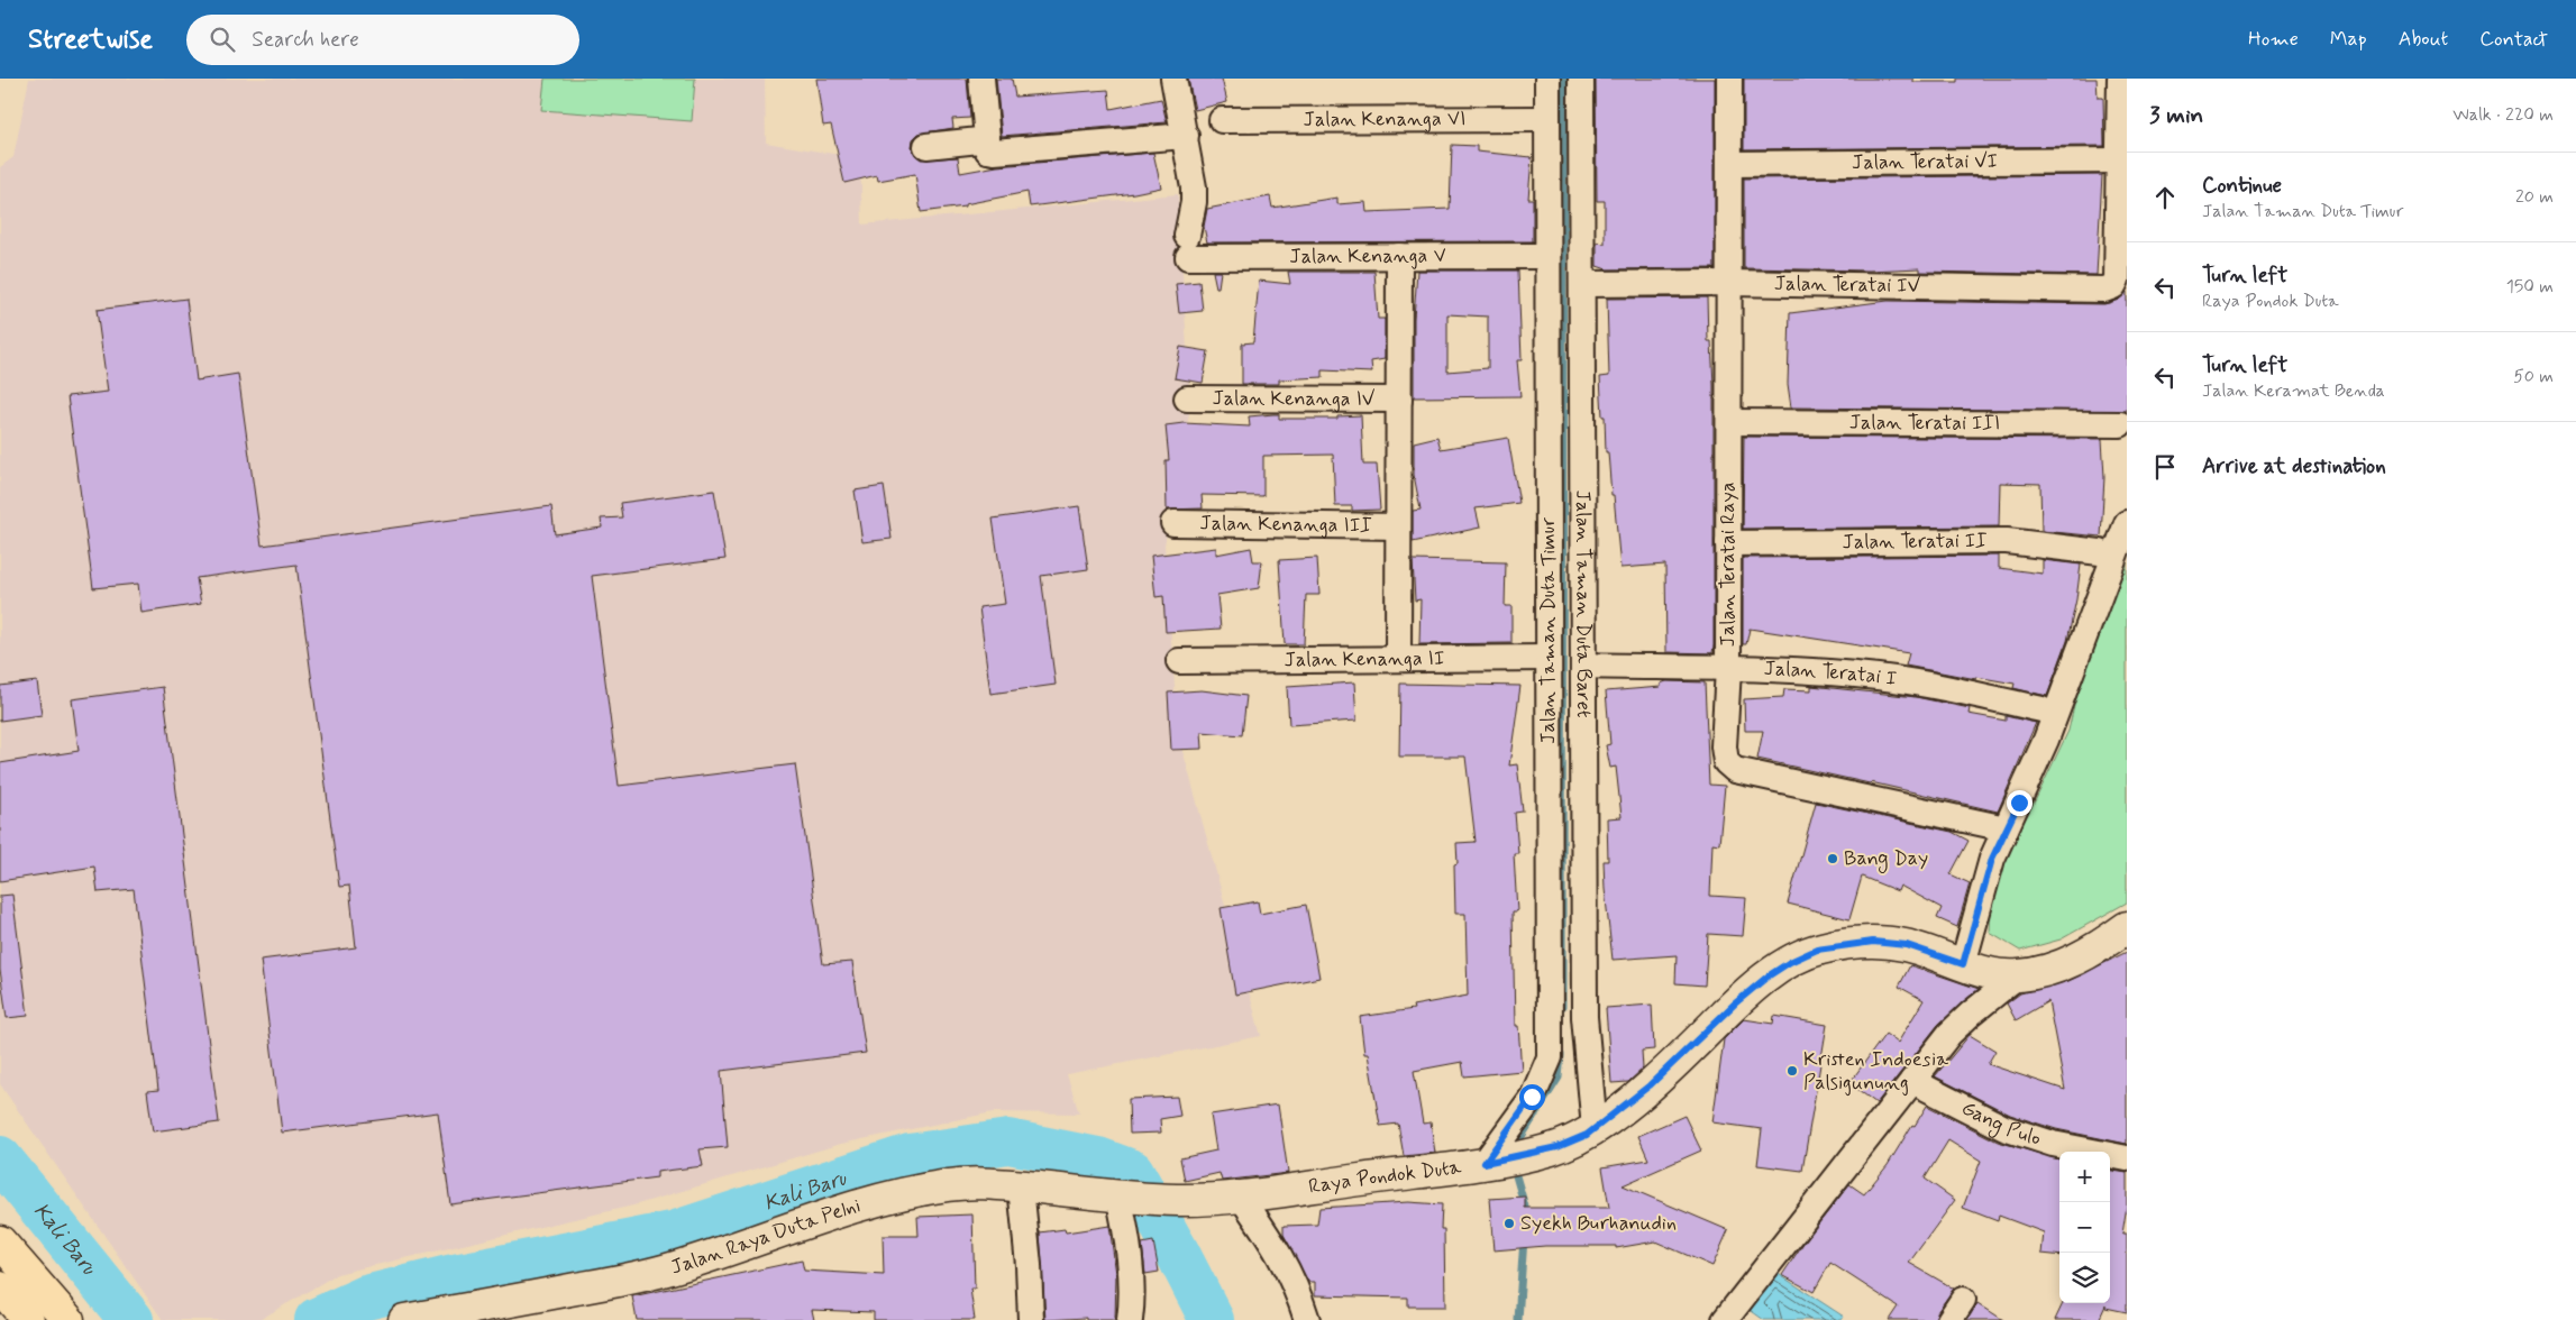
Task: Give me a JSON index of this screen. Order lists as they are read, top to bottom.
{
  "streets": {
    "main road": ["Raya Pondok Duta", "Jalan Raya Duta Pelni"],
    "street": [
      "Jalan Kenanga VI",
      "Jalan Teratai VI",
      "Jalan Kenanga V",
      "Jalan Teratai IV",
      "Jalan Kenanga IV",
      "Jalan Teratai III",
      "Jalan Kenanga III",
      "Jalan Teratai II",
      "Jalan Teratai Raya",
      "Jalan Taman Duta Baret",
      "Jalan Taman Duta Timur",
      "Jalan Kenanga II",
      "Jalan Teratai I",
      "Gang Pulo"
    ]
  },
  "crossings": [
    ["Jalan Kenanga VI", "Jalan Taman Duta Timur"],
    ["Jalan Teratai VI", "Jalan Teratai IV"],
    ["Jalan Teratai VI", "Jalan Teratai Raya"],
    ["Jalan Kenanga V", "Jalan Taman Duta Timur"],
    ["Jalan Teratai IV", "Jalan Teratai Raya"],
    ["Jalan Teratai IV", "Jalan Taman Duta Baret"],
    ["Jalan Teratai III", "Jalan Teratai Raya"],
    ["Jalan Teratai II", "Jalan Teratai Raya"],
    ["Jalan Teratai Raya", "Jalan Teratai I"],
    ["Jalan Taman Duta Baret", "Jalan Teratai I"],
    ["Jalan Taman Duta Baret", "Raya Pondok Duta"],
    ["Jalan Taman Duta Timur", "Jalan Kenanga II"],
    ["Jalan Taman Duta Timur", "Raya Pondok Duta"],
    ["Raya Pondok Duta", "Jalan Raya Duta Pelni"]
  ],
  "water": ["Kali Baru"],
  "places": ["Bang Day", "Kristen Indoesia Palsigunung", "Syekh Burhanudin"],
  "page": {
    "header": "Streetwise",
    "search": "Search here",
    "nav": [
      "Home",
      "Map",
      "About",
      "Contact"
    ],
    "heading": ["3 min", "Walk · 220 m"],
    "list": [
      ["Continue", "Jalan Taman Duta Timur", "20 m"],
      ["Turn left", "Raya Pondok Duta", "150 m"],
      ["Turn left", "Jalan Keramat Benda", "50 m"],
      "Arrive at destination"
    ],
    "map_buttons": ["+", "−"]
  }
}
